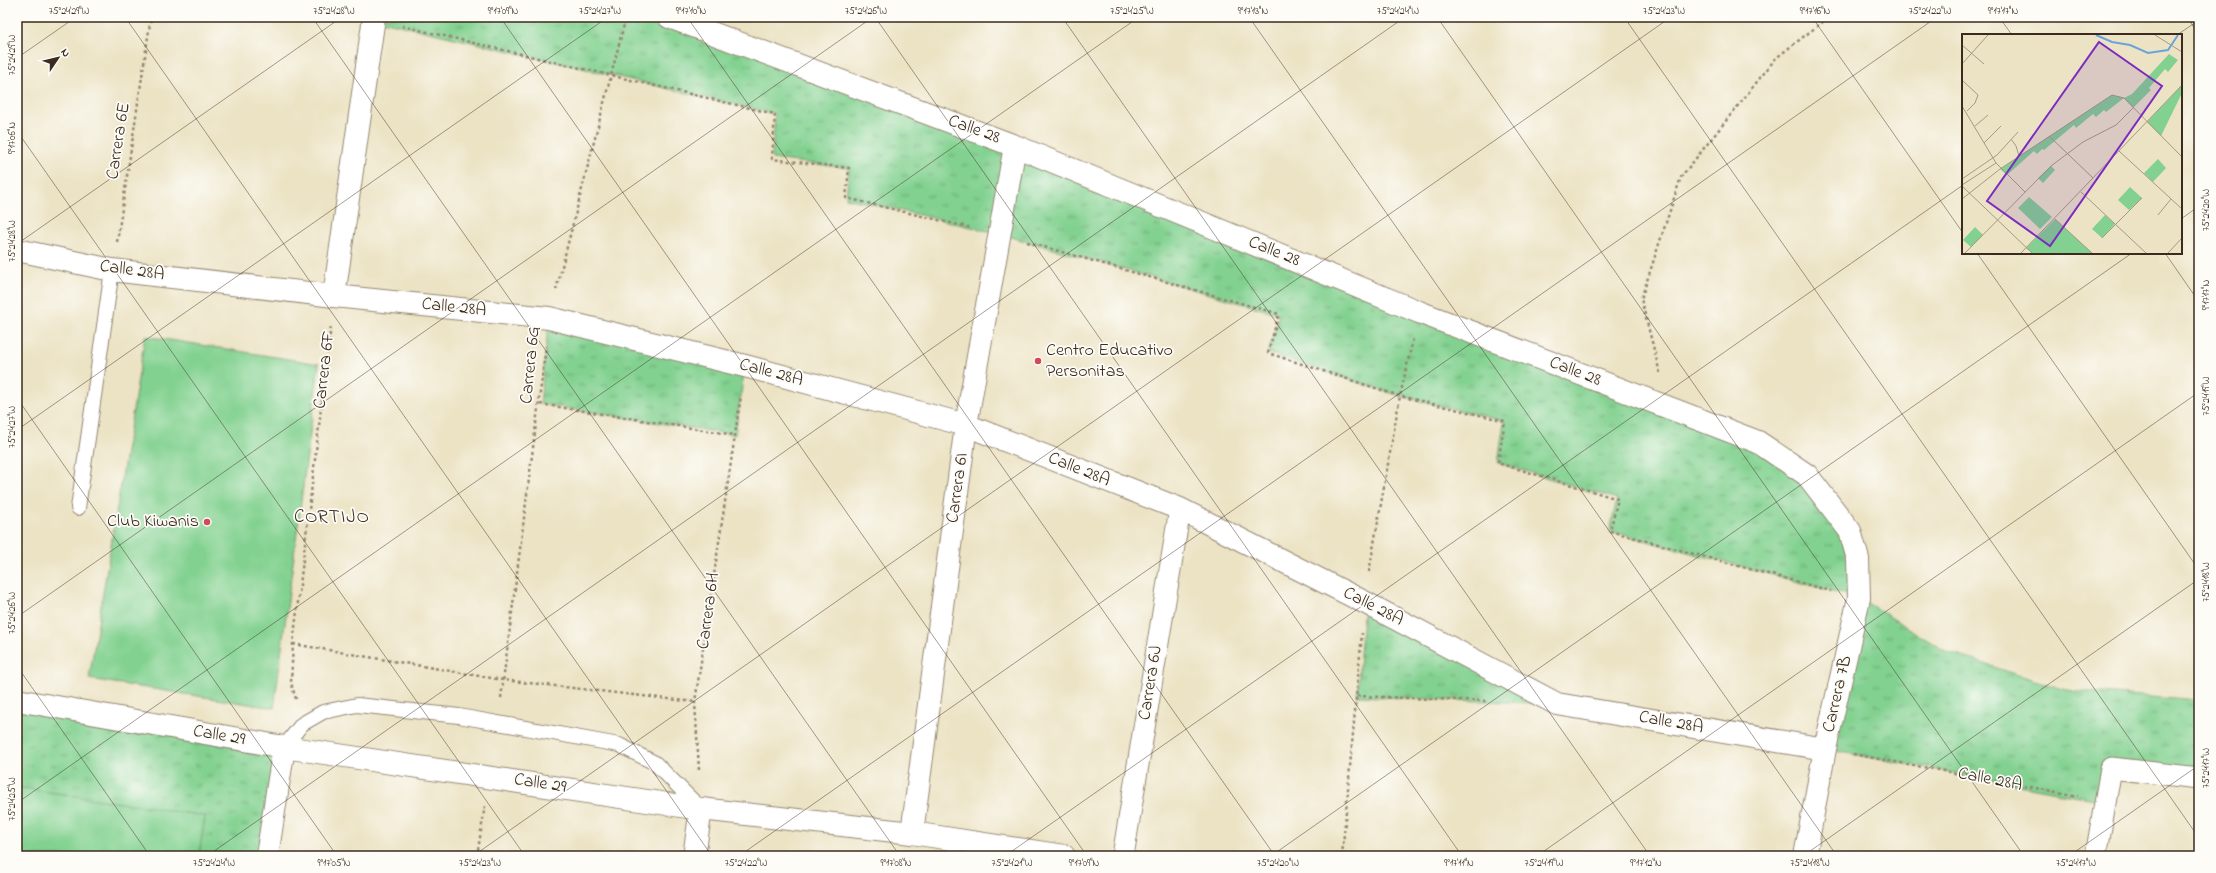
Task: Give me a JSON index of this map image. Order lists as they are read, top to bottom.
{
  "streets": {
    "street": [
      "Calle 28",
      "Calle 28A",
      "Carrera 6I",
      "Carrera 6J",
      "Carrera 7B",
      "Calle 29"
    ],
    "path": [
      "Carrera 6E",
      "Carrera 6G",
      "Carrera 6F",
      "Carrera 6H"
    ]
  },
  "crossings": [
    ["Calle 28", "Carrera 6I"],
    ["Calle 28", "Carrera 7B"],
    ["Carrera 6E", "Calle 28A"],
    ["Calle 28A", "Carrera 6G"],
    ["Calle 28A", "Carrera 6F"],
    ["Calle 28A", "Carrera 6I"],
    ["Calle 28A", "Carrera 6H"],
    ["Calle 28A", "Carrera 6J"],
    ["Calle 28A", "Carrera 7B"],
    ["Carrera 6I", "Calle 29"],
    ["Carrera 6H", "Calle 29"]
  ],
  "districts": ["CORTIJO"],
  "places": ["Centro Educativo Personitas", "Club Kiwanis"],
  "north": "top right",
  "coordinates": [
    "75°24'29\"W",
    "75°24'28\"W",
    "9°17'09\"N",
    "75°24'27\"W",
    "9°17'10\"N",
    "75°24'26\"W",
    "75°24'25\"W",
    "9°17'13\"N",
    "75°24'24\"W",
    "75°24'23\"W",
    "9°17'16\"N",
    "75°24'22\"W",
    "9°17'17\"N",
    "9°17'06\"N",
    "75°24'20\"W",
    "75°24'19\"W",
    "75°24'18\"W",
    "75°24'17\"W",
    "9°17'05\"N",
    "9°17'08\"N",
    "75°24'21\"W",
    "9°17'11\"N",
    "9°17'12\"N"
  ]
}
